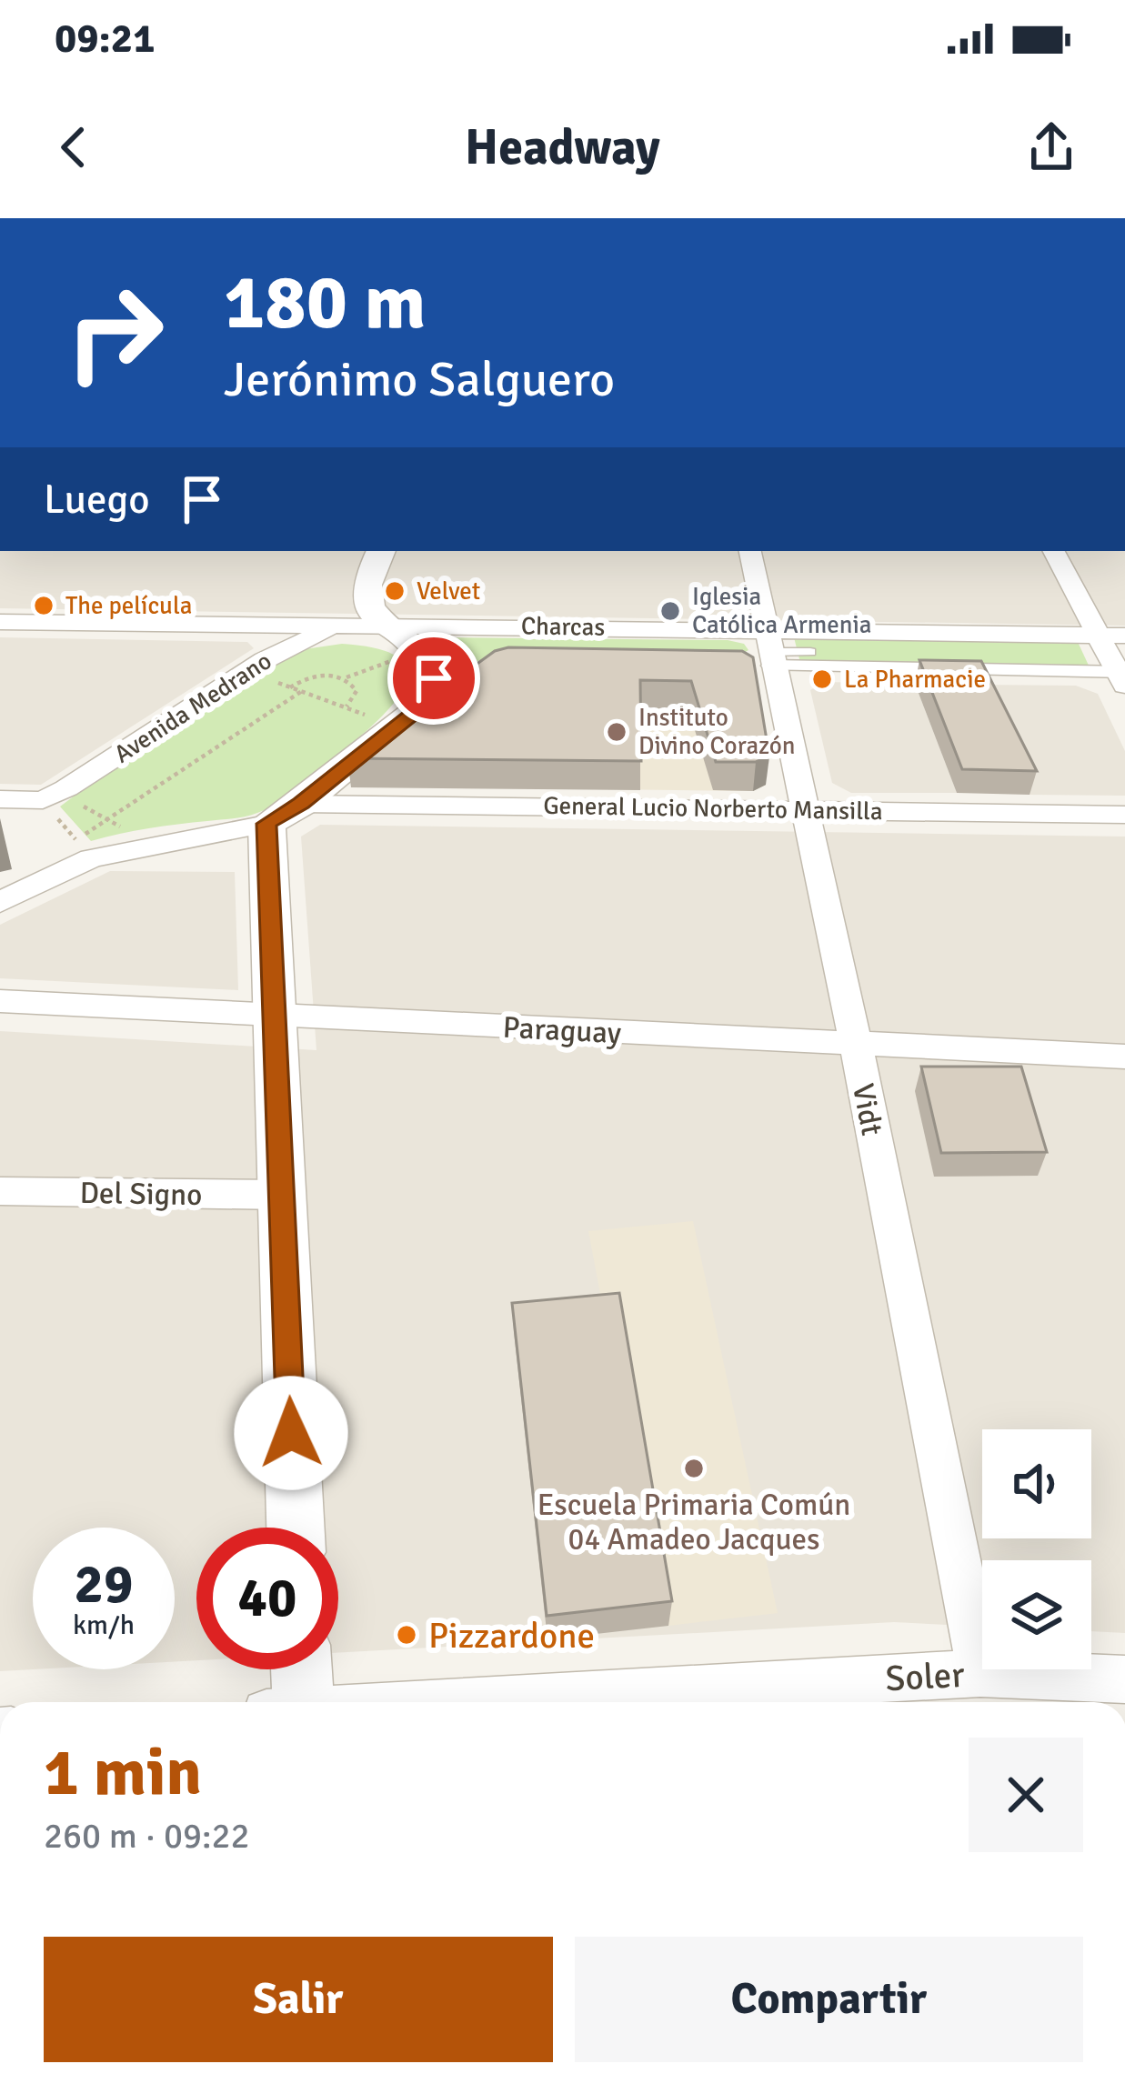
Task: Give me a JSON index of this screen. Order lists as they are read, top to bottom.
{
  "streets": {
    "street": [
      "Charcas",
      "Avenida Medrano",
      "General Lucio Norberto Mansilla",
      "Paraguay",
      "Vidt",
      "Del Signo",
      "Soler"
    ]
  },
  "crossings": [
    ["Charcas", "Avenida Medrano"],
    ["Charcas", "Vidt"],
    ["General Lucio Norberto Mansilla", "Vidt"],
    ["Paraguay", "Vidt"],
    ["Vidt", "Soler"]
  ],
  "places": [
    "Velvet",
    "The película",
    "Iglesia Católica Armenia",
    "La Pharmacie",
    "Instituto Divino Corazón",
    "Escuela Primaria Común 04 Amadeo Jacques",
    "Pizzardone"
  ],
  "page": {
    "status": "09:21",
    "header": "Headway",
    "turn": ["180 m", "Jerónimo Salguero"],
    "then": "Luego",
    "speed": "29 km/h",
    "limit": "40",
    "heading": ["1 min", "260 m · 09:22"],
    "buttons": ["Salir", "Compartir"]
  }
}
